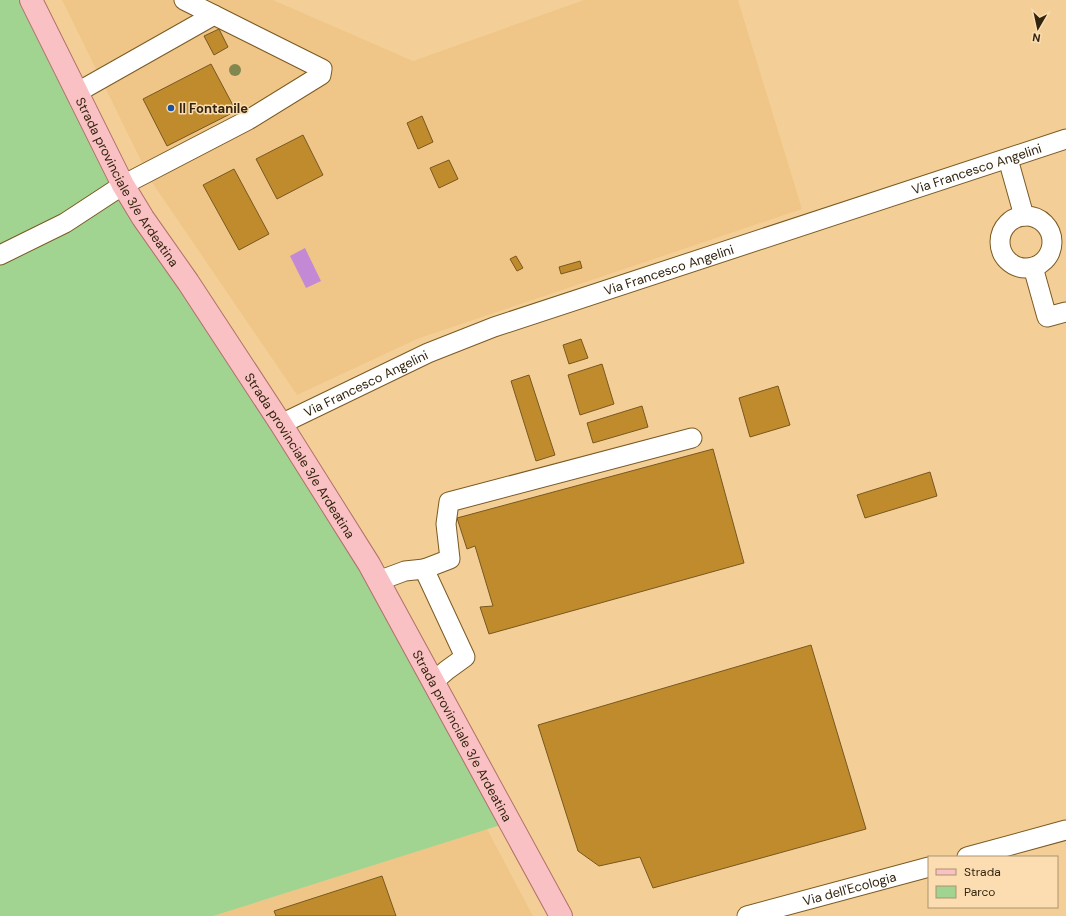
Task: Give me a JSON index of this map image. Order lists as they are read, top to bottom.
{
  "streets": {
    "main road": ["Strada provinciale 3/e Ardeatina"],
    "street": ["Via Francesco Angelini", "Via dell'Ecologia"]
  },
  "crossings": [
    ["Via Francesco Angelini", "Strada provinciale 3/e Ardeatina"]
  ],
  "places": ["Il Fontanile"],
  "legend": ["Strada", "Parco"],
  "north": "bottom"
}
